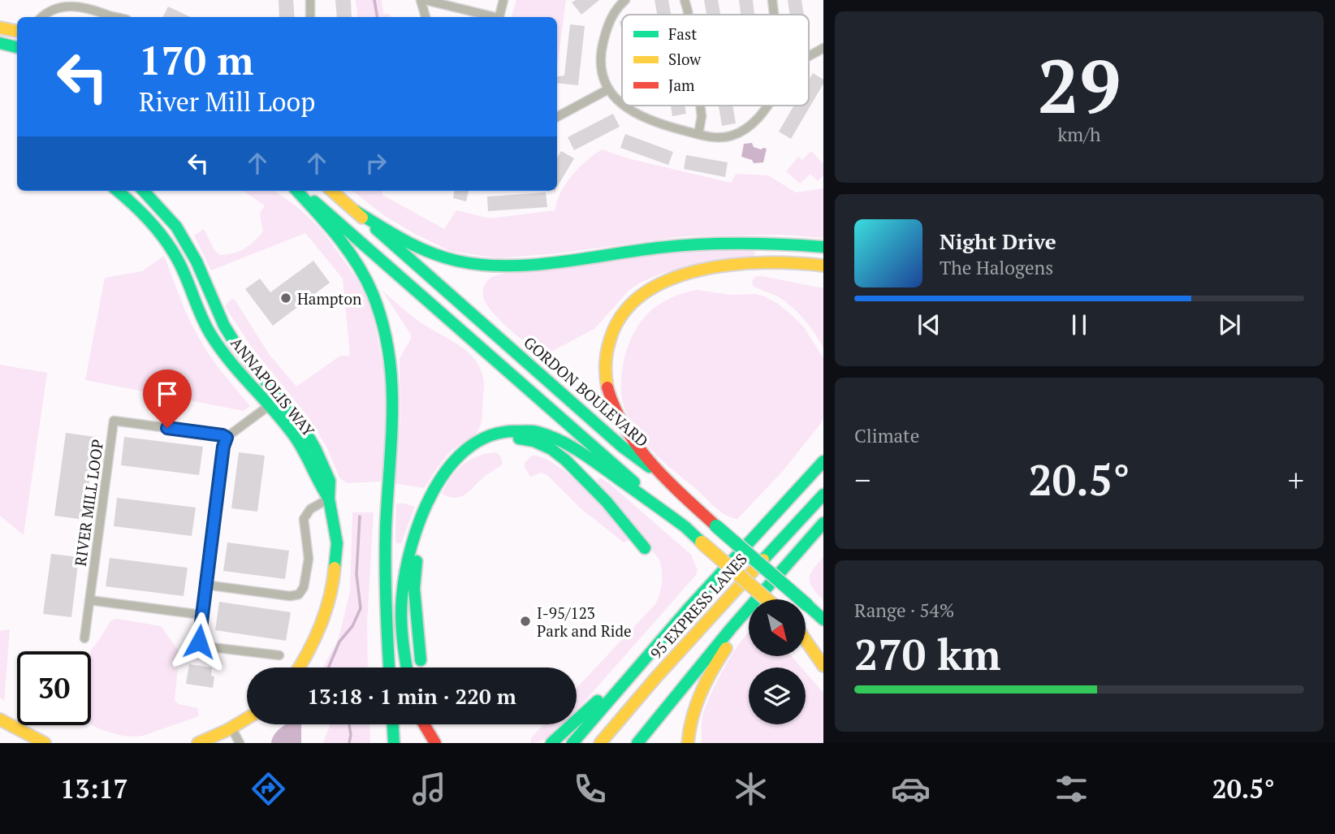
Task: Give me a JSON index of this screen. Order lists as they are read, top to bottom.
{
  "streets": {
    "main road": ["ANNAPOLIS WAY", "GORDON BOULEVARD", "95 EXPRESS LANES"],
    "street": ["RIVER MILL LOOP"]
  },
  "places": ["Hampton", "I-95/123 Park and Ride"],
  "legend": ["Fast", "Slow", "Jam"],
  "north": "bottom right",
  "page": {
    "tile": [
      ["29", "km/h"],
      "Climate",
      ["Range · 54%", "270 km"]
    ],
    "turn": ["170 m", "River Mill Loop"],
    "song": ["Night Drive", "The Halogens"],
    "heat": ["−", "20.5°", "+"],
    "limit": "30",
    "trip": "13:18 · 1 min · 220 m",
    "tabs": ["13:17", "20.5°"]
  }
}
